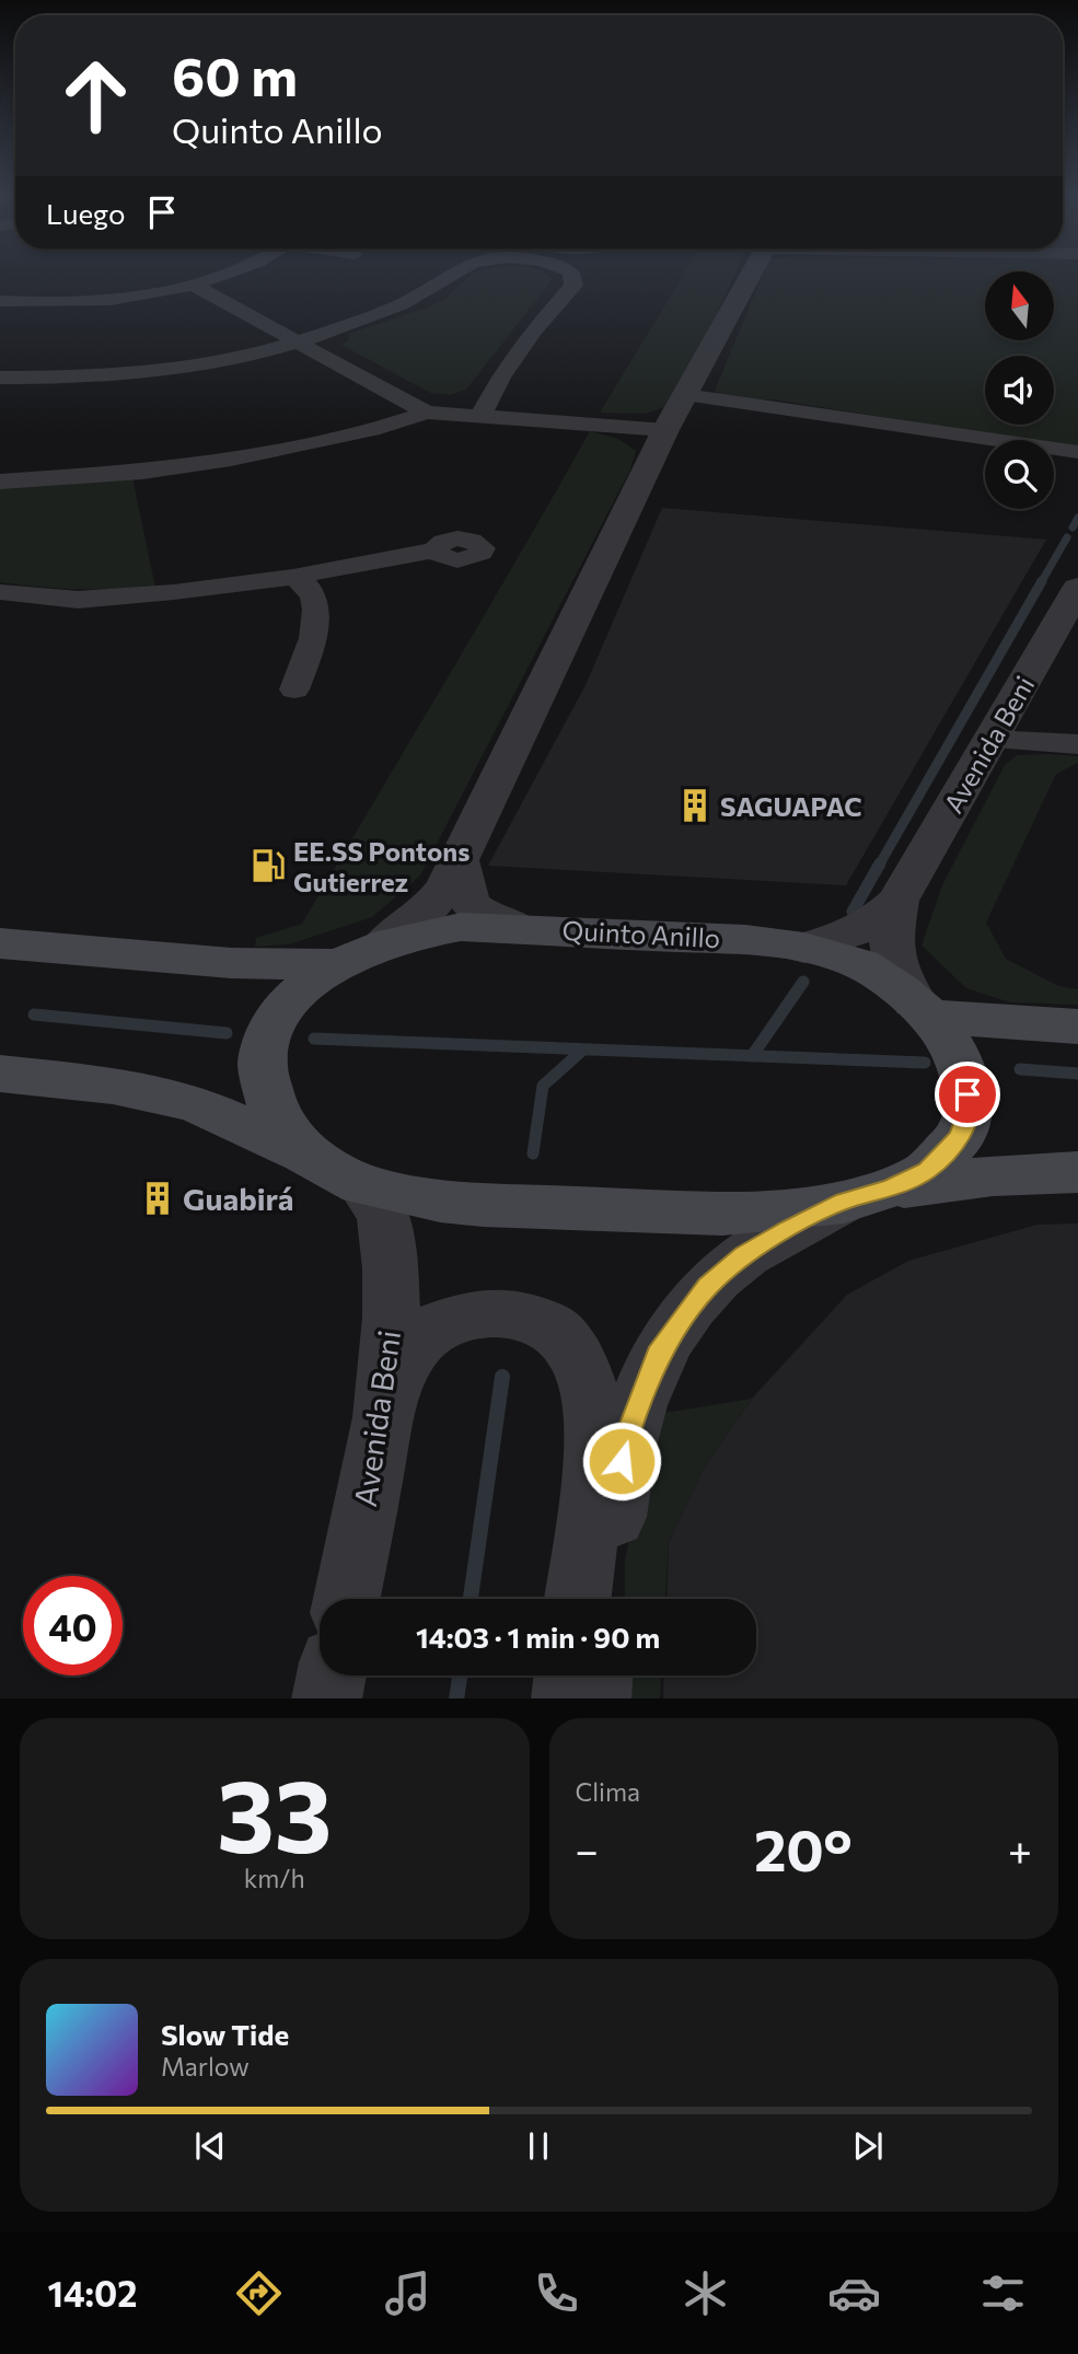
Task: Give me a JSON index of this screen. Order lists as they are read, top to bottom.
{
  "streets": {
    "main road": ["Quinto Anillo"],
    "street": ["Avenida Beni"]
  },
  "crossings": [
    ["Avenida Beni", "Quinto Anillo"]
  ],
  "places": {
    "building": ["SAGUAPAC", "Guabirá"],
    "fuel station": ["EE.SS Pontons Gutierrez"]
  },
  "north": "top",
  "page": {
    "turn": ["60 m", "Quinto Anillo"],
    "then": "Luego",
    "limit": "40",
    "trip": "14:03 · 1 min · 90 m",
    "tile": [
      ["33", "km/h"],
      "Clima"
    ],
    "heat": ["−", "20°", "+"],
    "song": ["Slow Tide", "Marlow"],
    "tabs": "14:02"
  }
}
